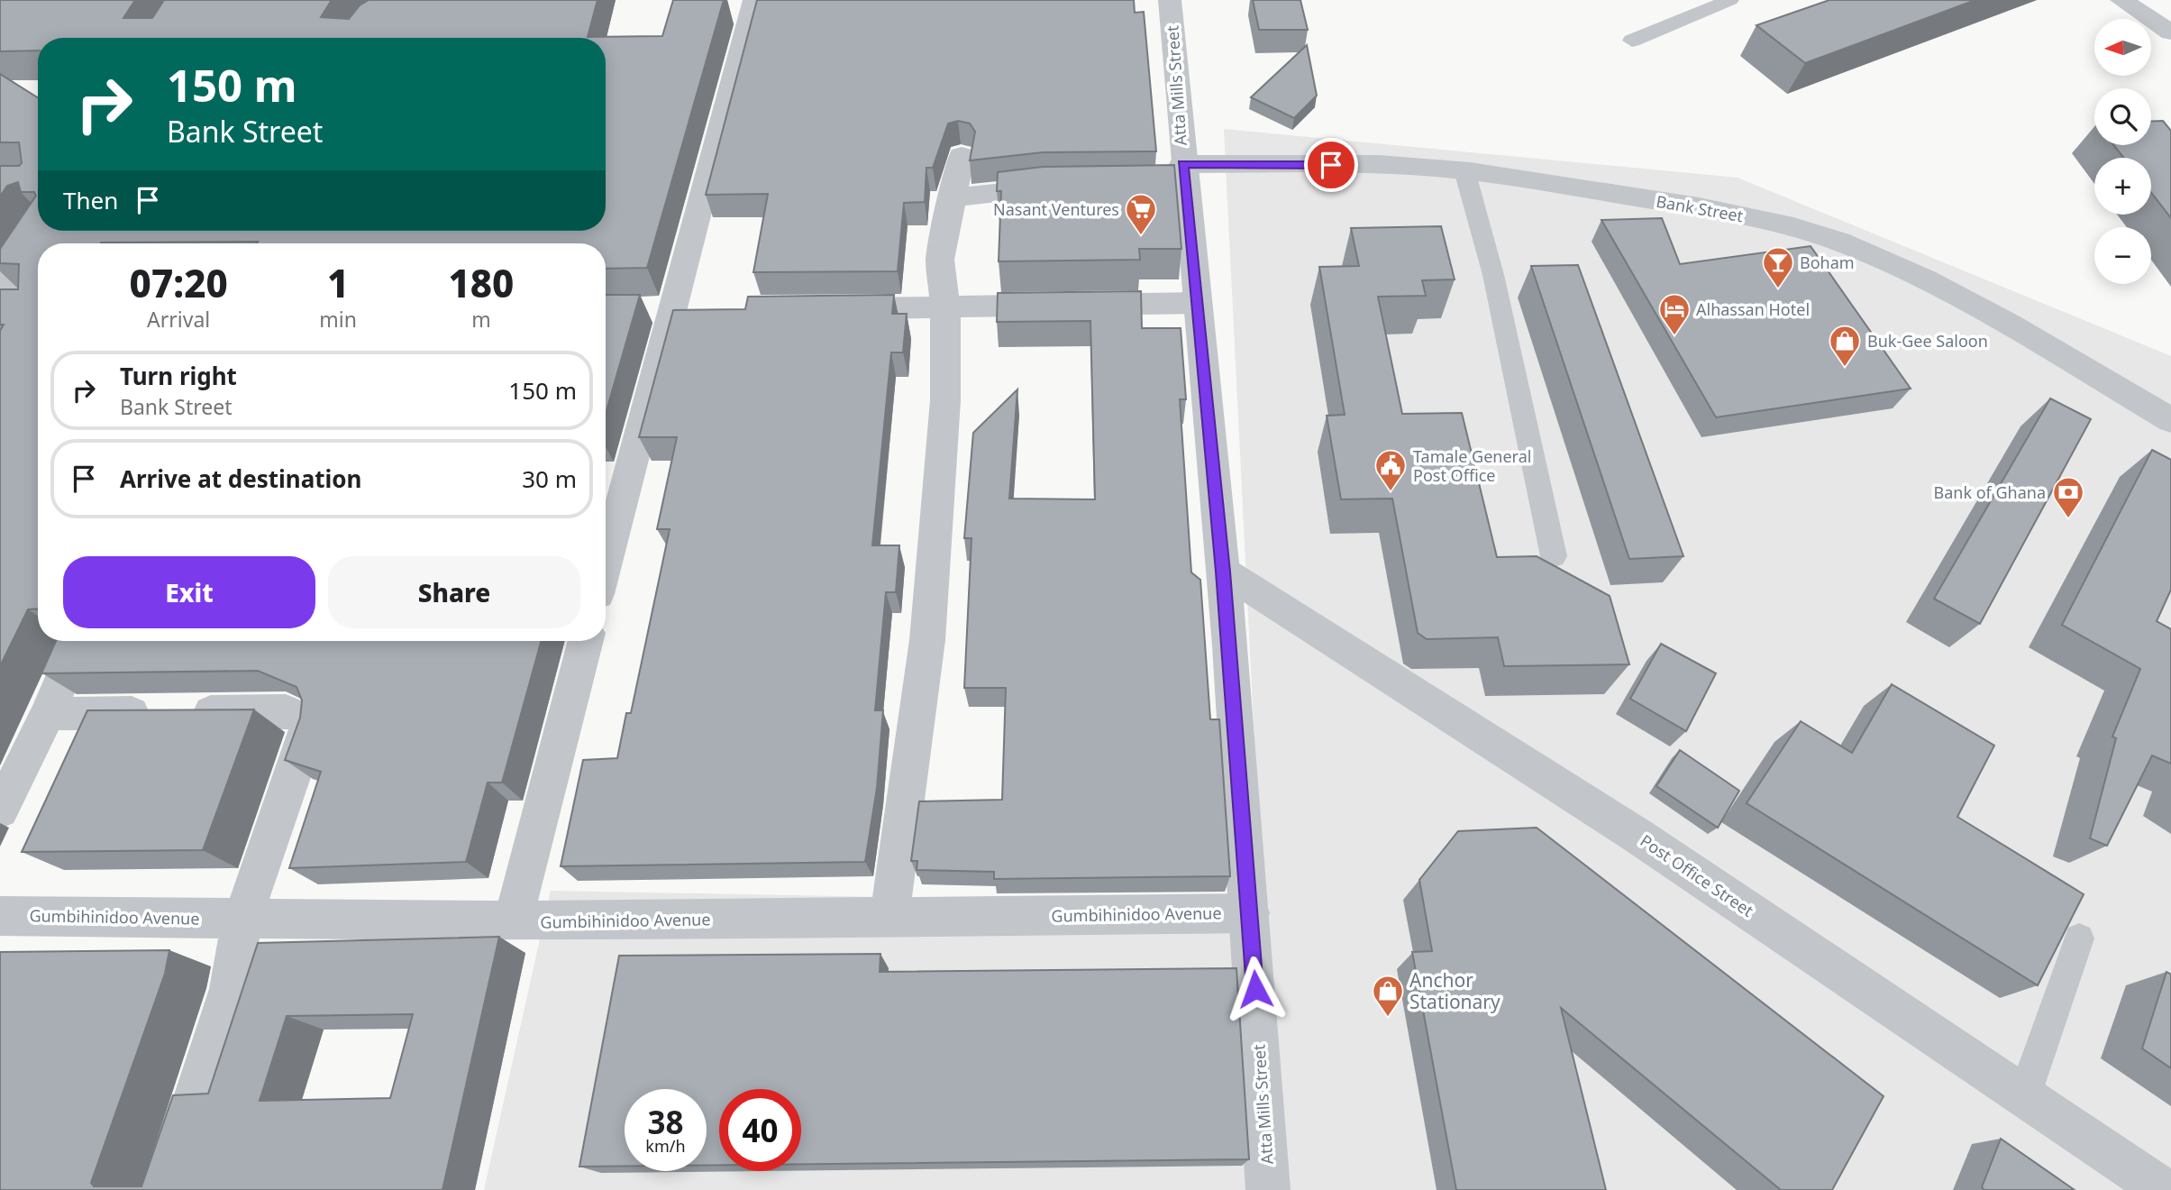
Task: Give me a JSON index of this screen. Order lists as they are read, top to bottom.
{
  "streets": {
    "street": [
      "Atta Mills Street",
      "Bank Street",
      "Post Office Street",
      "Gumbihinidoo Avenue"
    ]
  },
  "crossings": [
    ["Atta Mills Street", "Bank Street"],
    ["Atta Mills Street", "Post Office Street"],
    ["Atta Mills Street", "Gumbihinidoo Avenue"]
  ],
  "places": {
    "supermarket": ["Nasant Ventures"],
    "bar": ["Boham"],
    "hotel": ["Alhassan Hotel"],
    "shop": ["Buk-Gee Saloon", "Anchor Stationary"],
    "public building": ["Tamale General Post Office"],
    "bank": ["Bank of Ghana"]
  },
  "north": "left",
  "page": {
    "map_buttons": ["+", "−"],
    "turn": ["150 m", "Bank Street"],
    "then": "Then",
    "eta": [
      "07:20",
      "Arrival",
      "1",
      "min",
      "180",
      "m"
    ],
    "list": [
      {
        "name": "Turn right",
        "note": "Bank Street",
        "value": "150 m"
      },
      {
        "name": "Arrive at destination",
        "value": "30 m"
      }
    ],
    "buttons": ["Exit", "Share"],
    "speed": "38 km/h",
    "limit": "40"
  }
}
